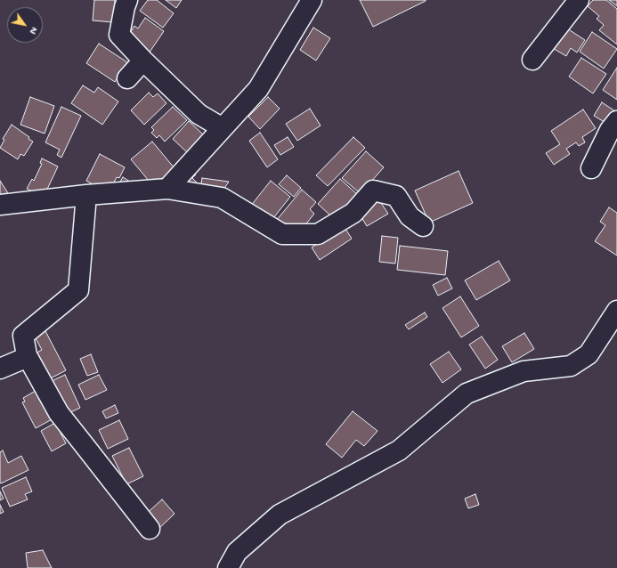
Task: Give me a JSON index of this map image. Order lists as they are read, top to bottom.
{
  "north": "bottom right"
}
